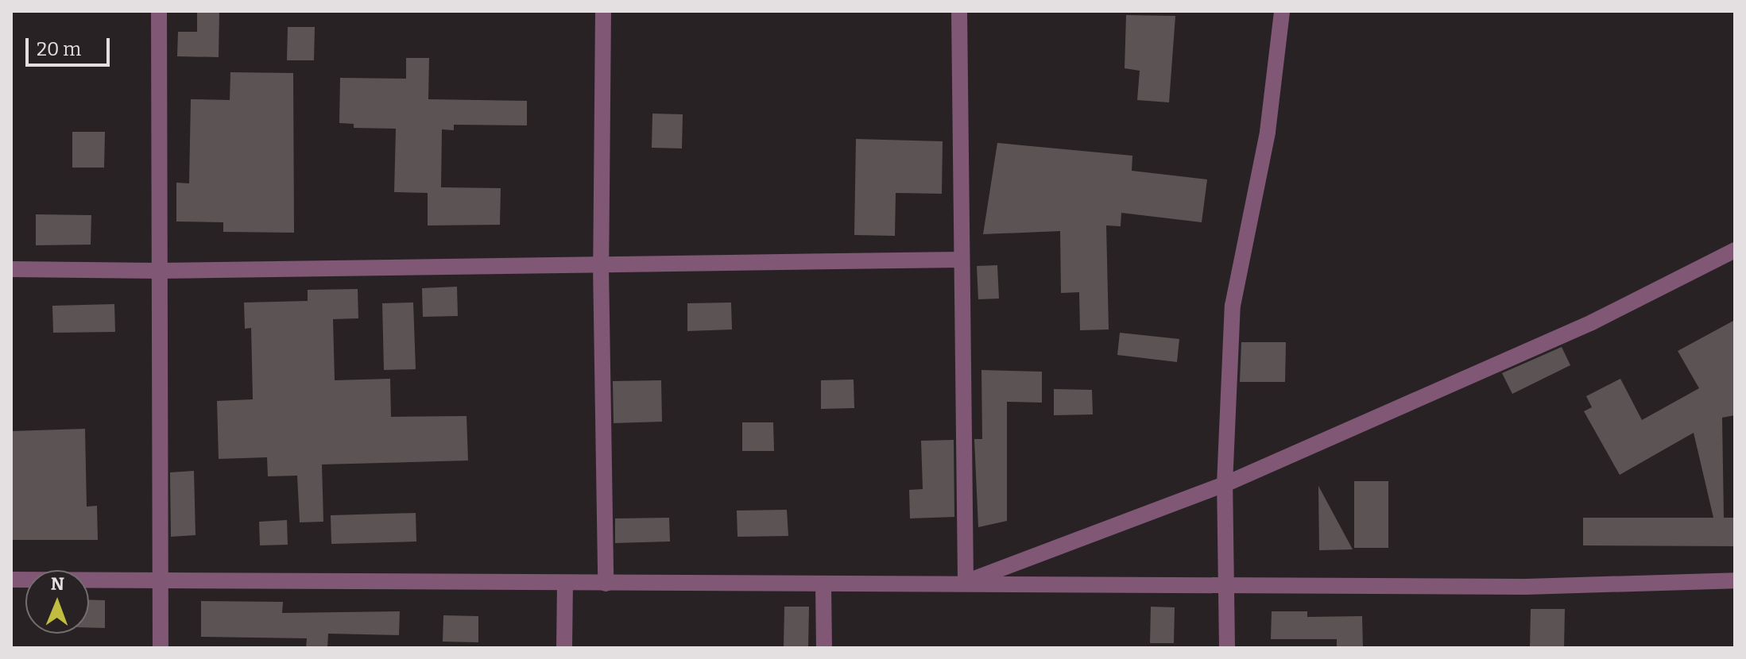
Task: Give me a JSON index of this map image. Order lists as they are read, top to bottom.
{
  "scale_bar": "20 m",
  "north": "top"
}
